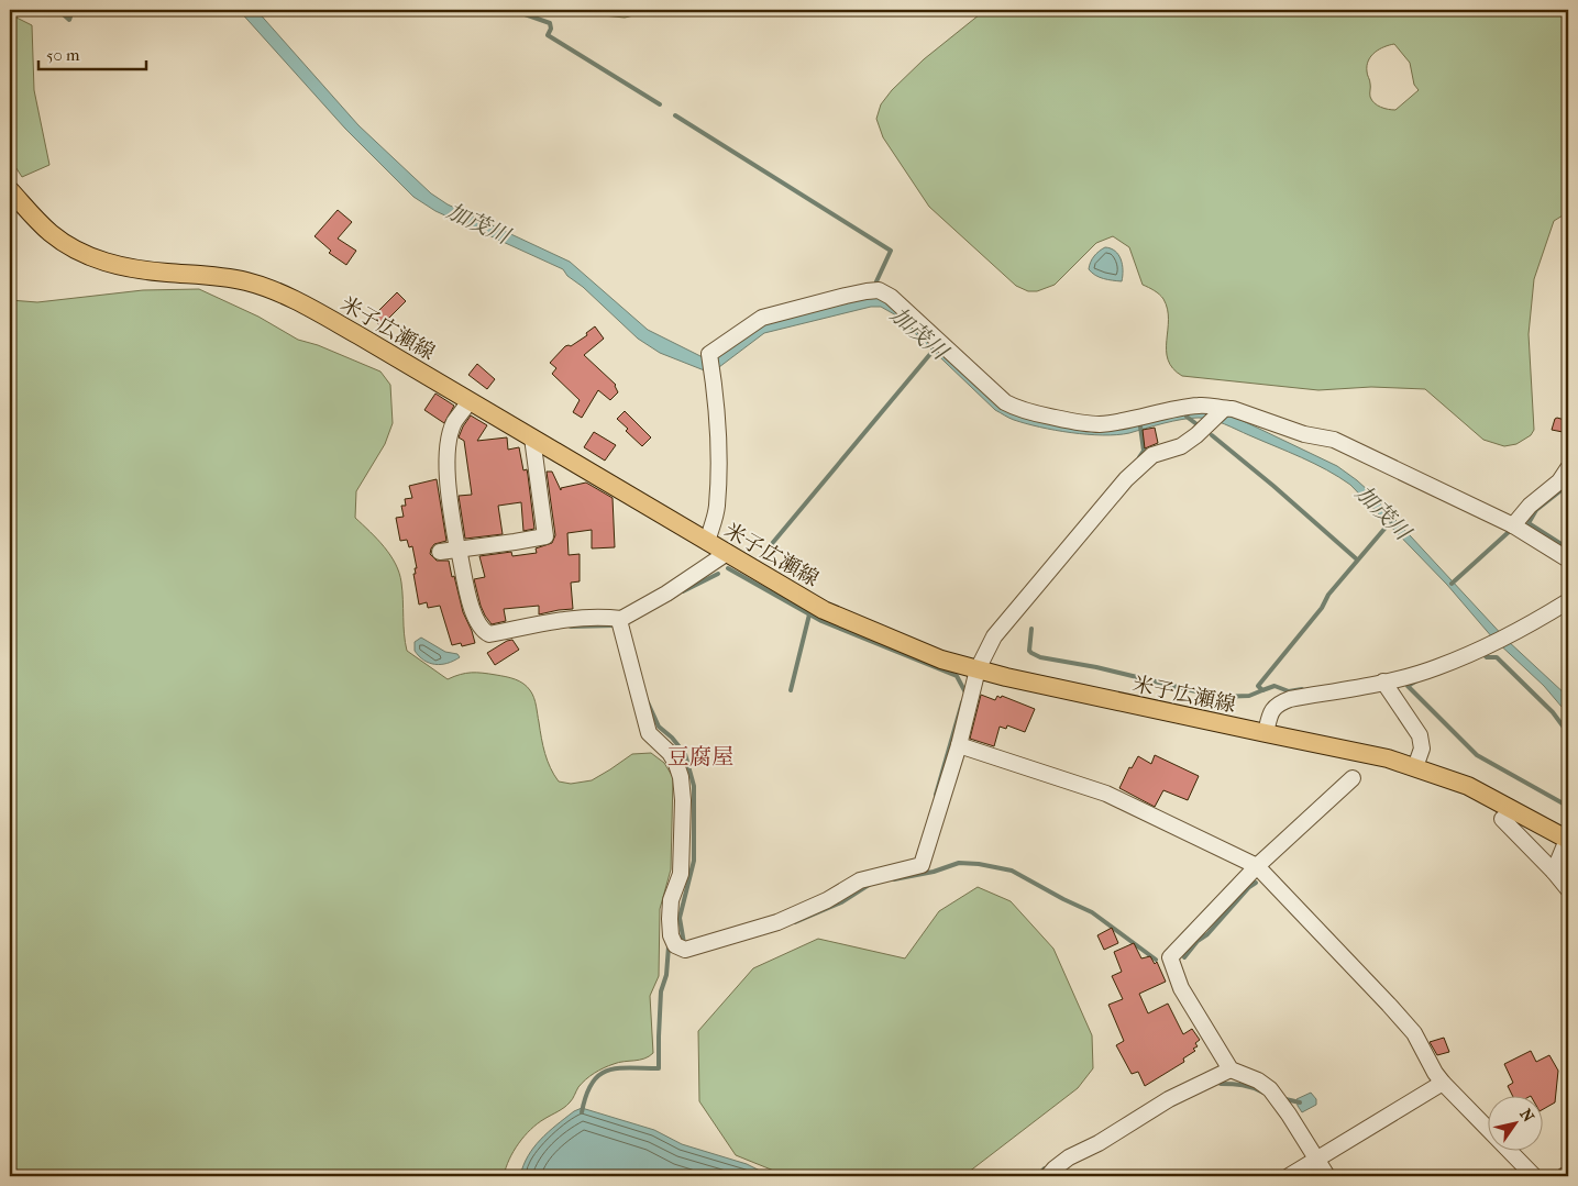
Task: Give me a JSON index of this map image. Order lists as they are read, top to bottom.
{
  "streets": {
    "main road": ["米子広瀬線"]
  },
  "districts": ["豆腐屋"],
  "water": ["加茂川"],
  "scale_bar": "50 m",
  "north": "top right"
}
